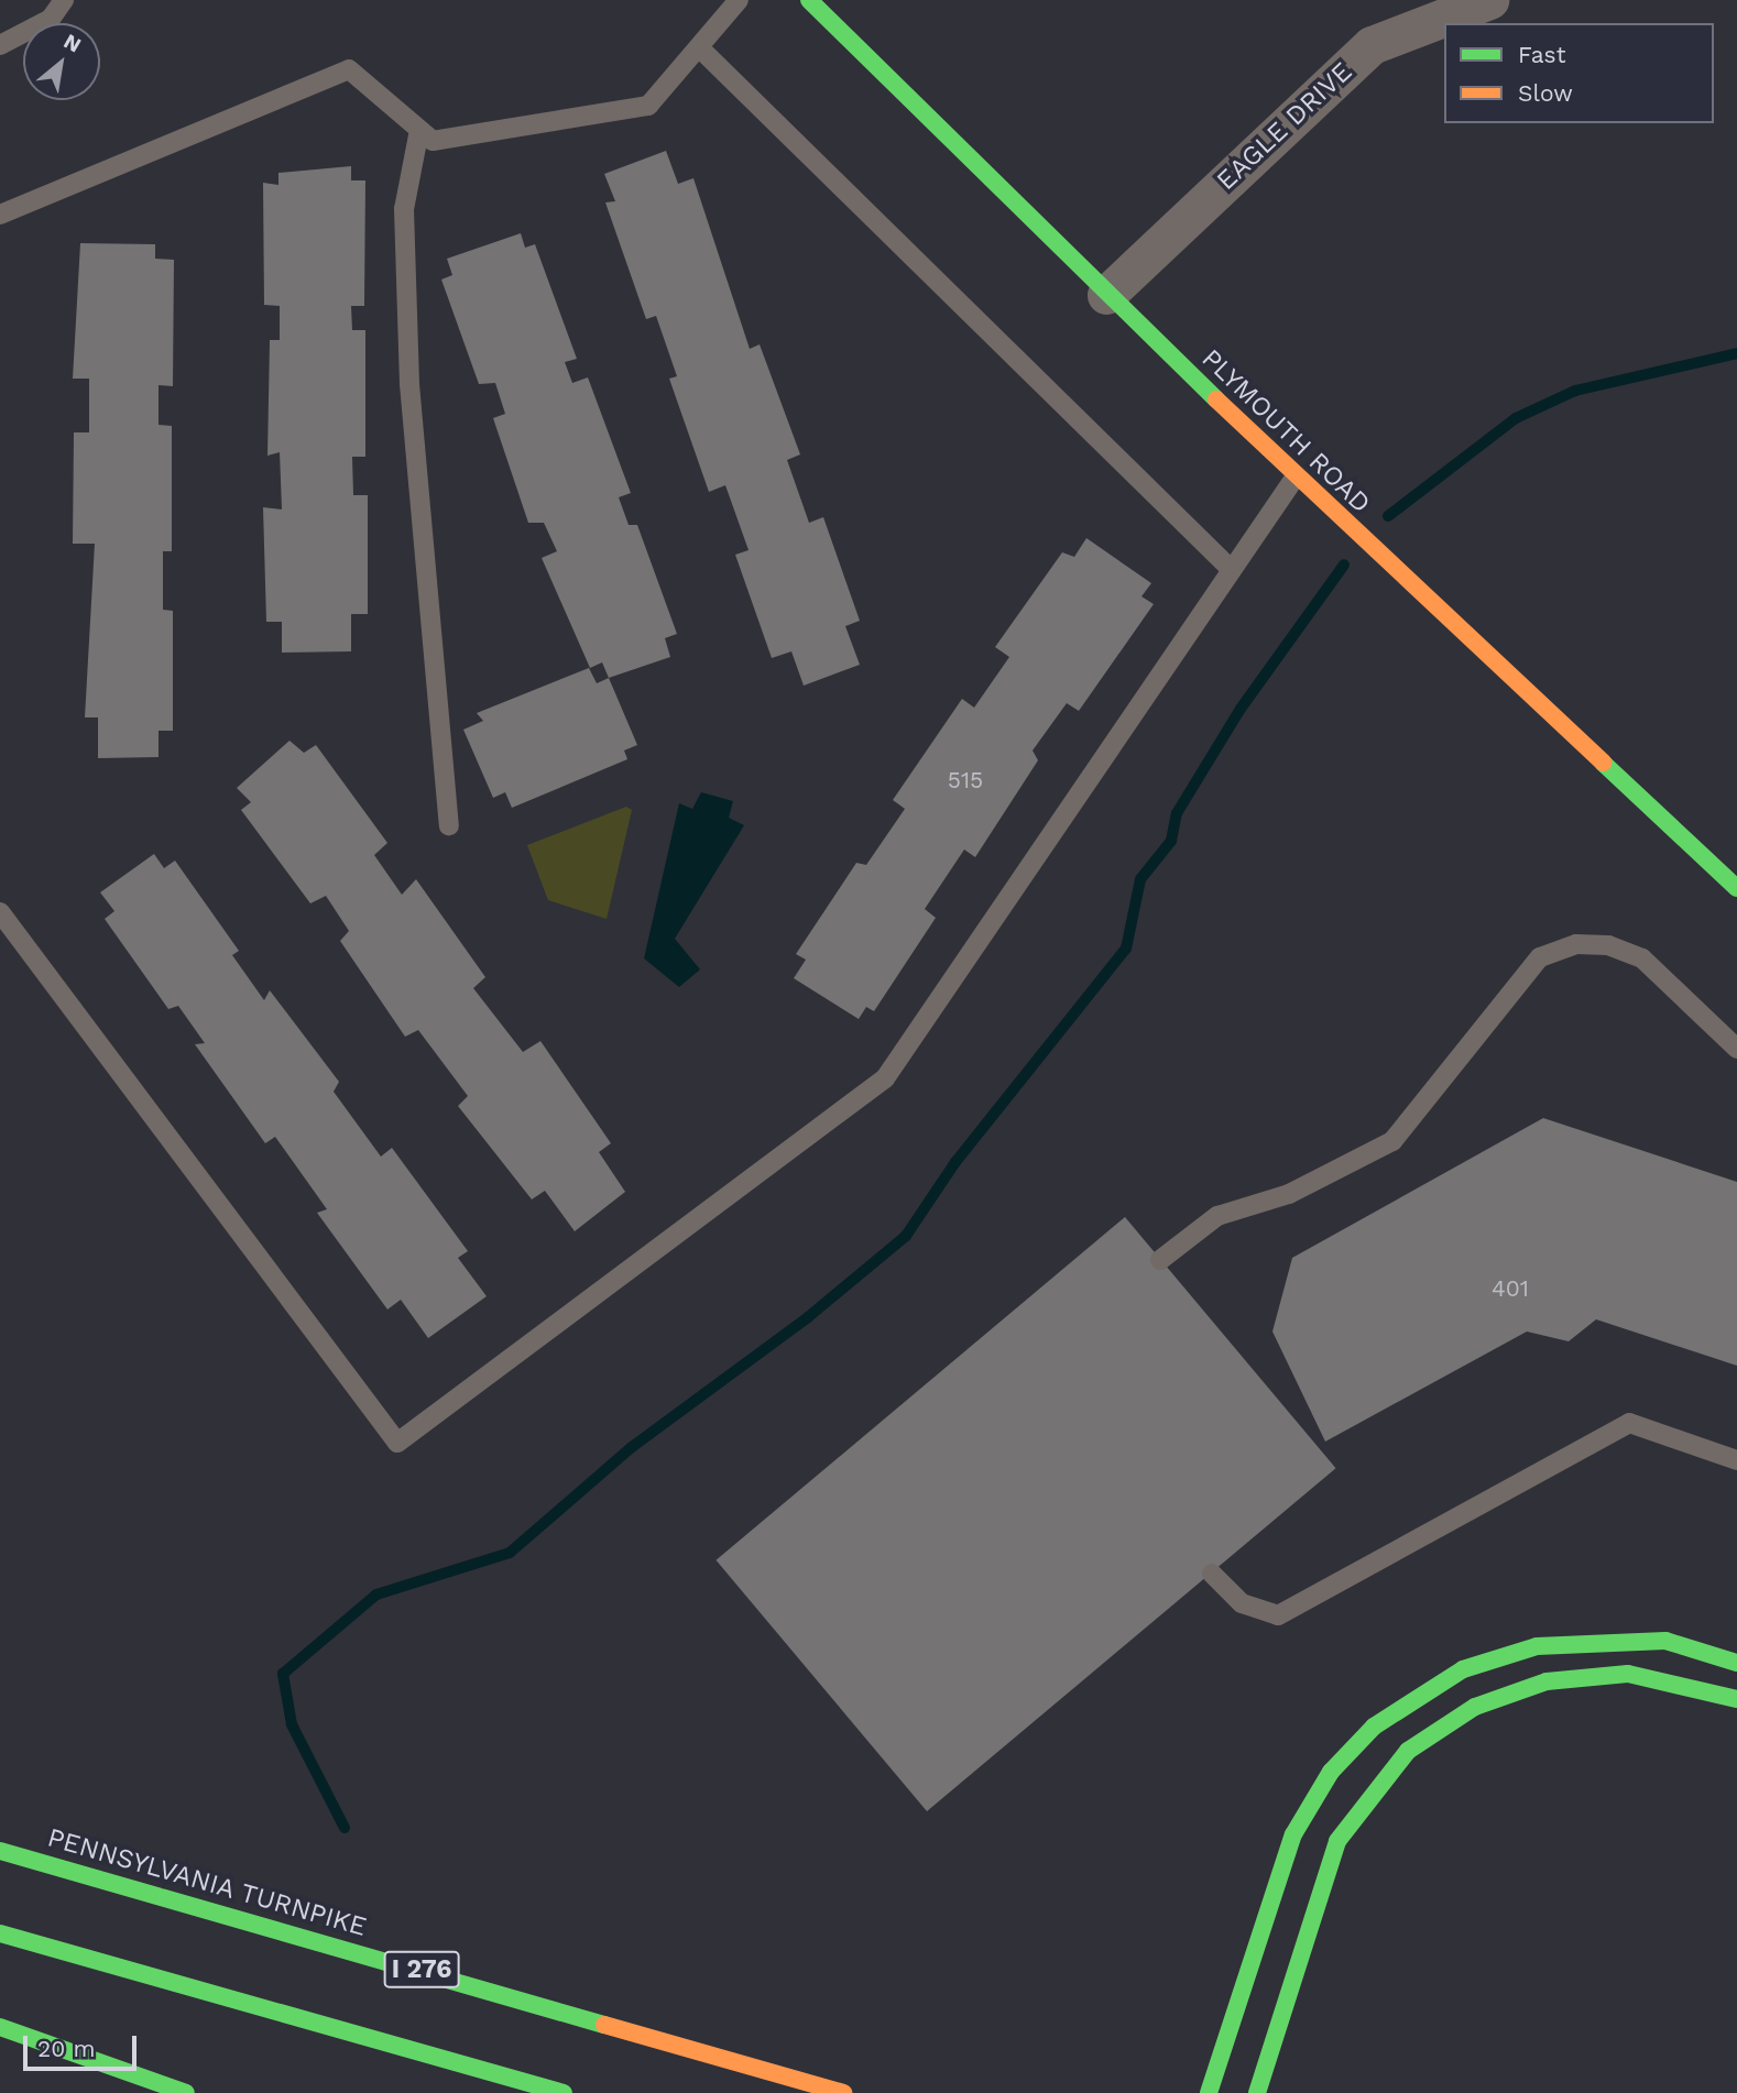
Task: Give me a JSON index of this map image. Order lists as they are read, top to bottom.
{
  "streets": {
    "main road": ["PLYMOUTH ROAD", "PENNSYLVANIA TURNPIKE", "I 276"],
    "street": ["EAGLE DRIVE"]
  },
  "crossings": [
    ["EAGLE DRIVE", "PLYMOUTH ROAD"]
  ],
  "house_numbers": ["515", "401"],
  "legend": ["Fast", "Slow"],
  "scale_bar": "20 m",
  "north": "top right"
}
